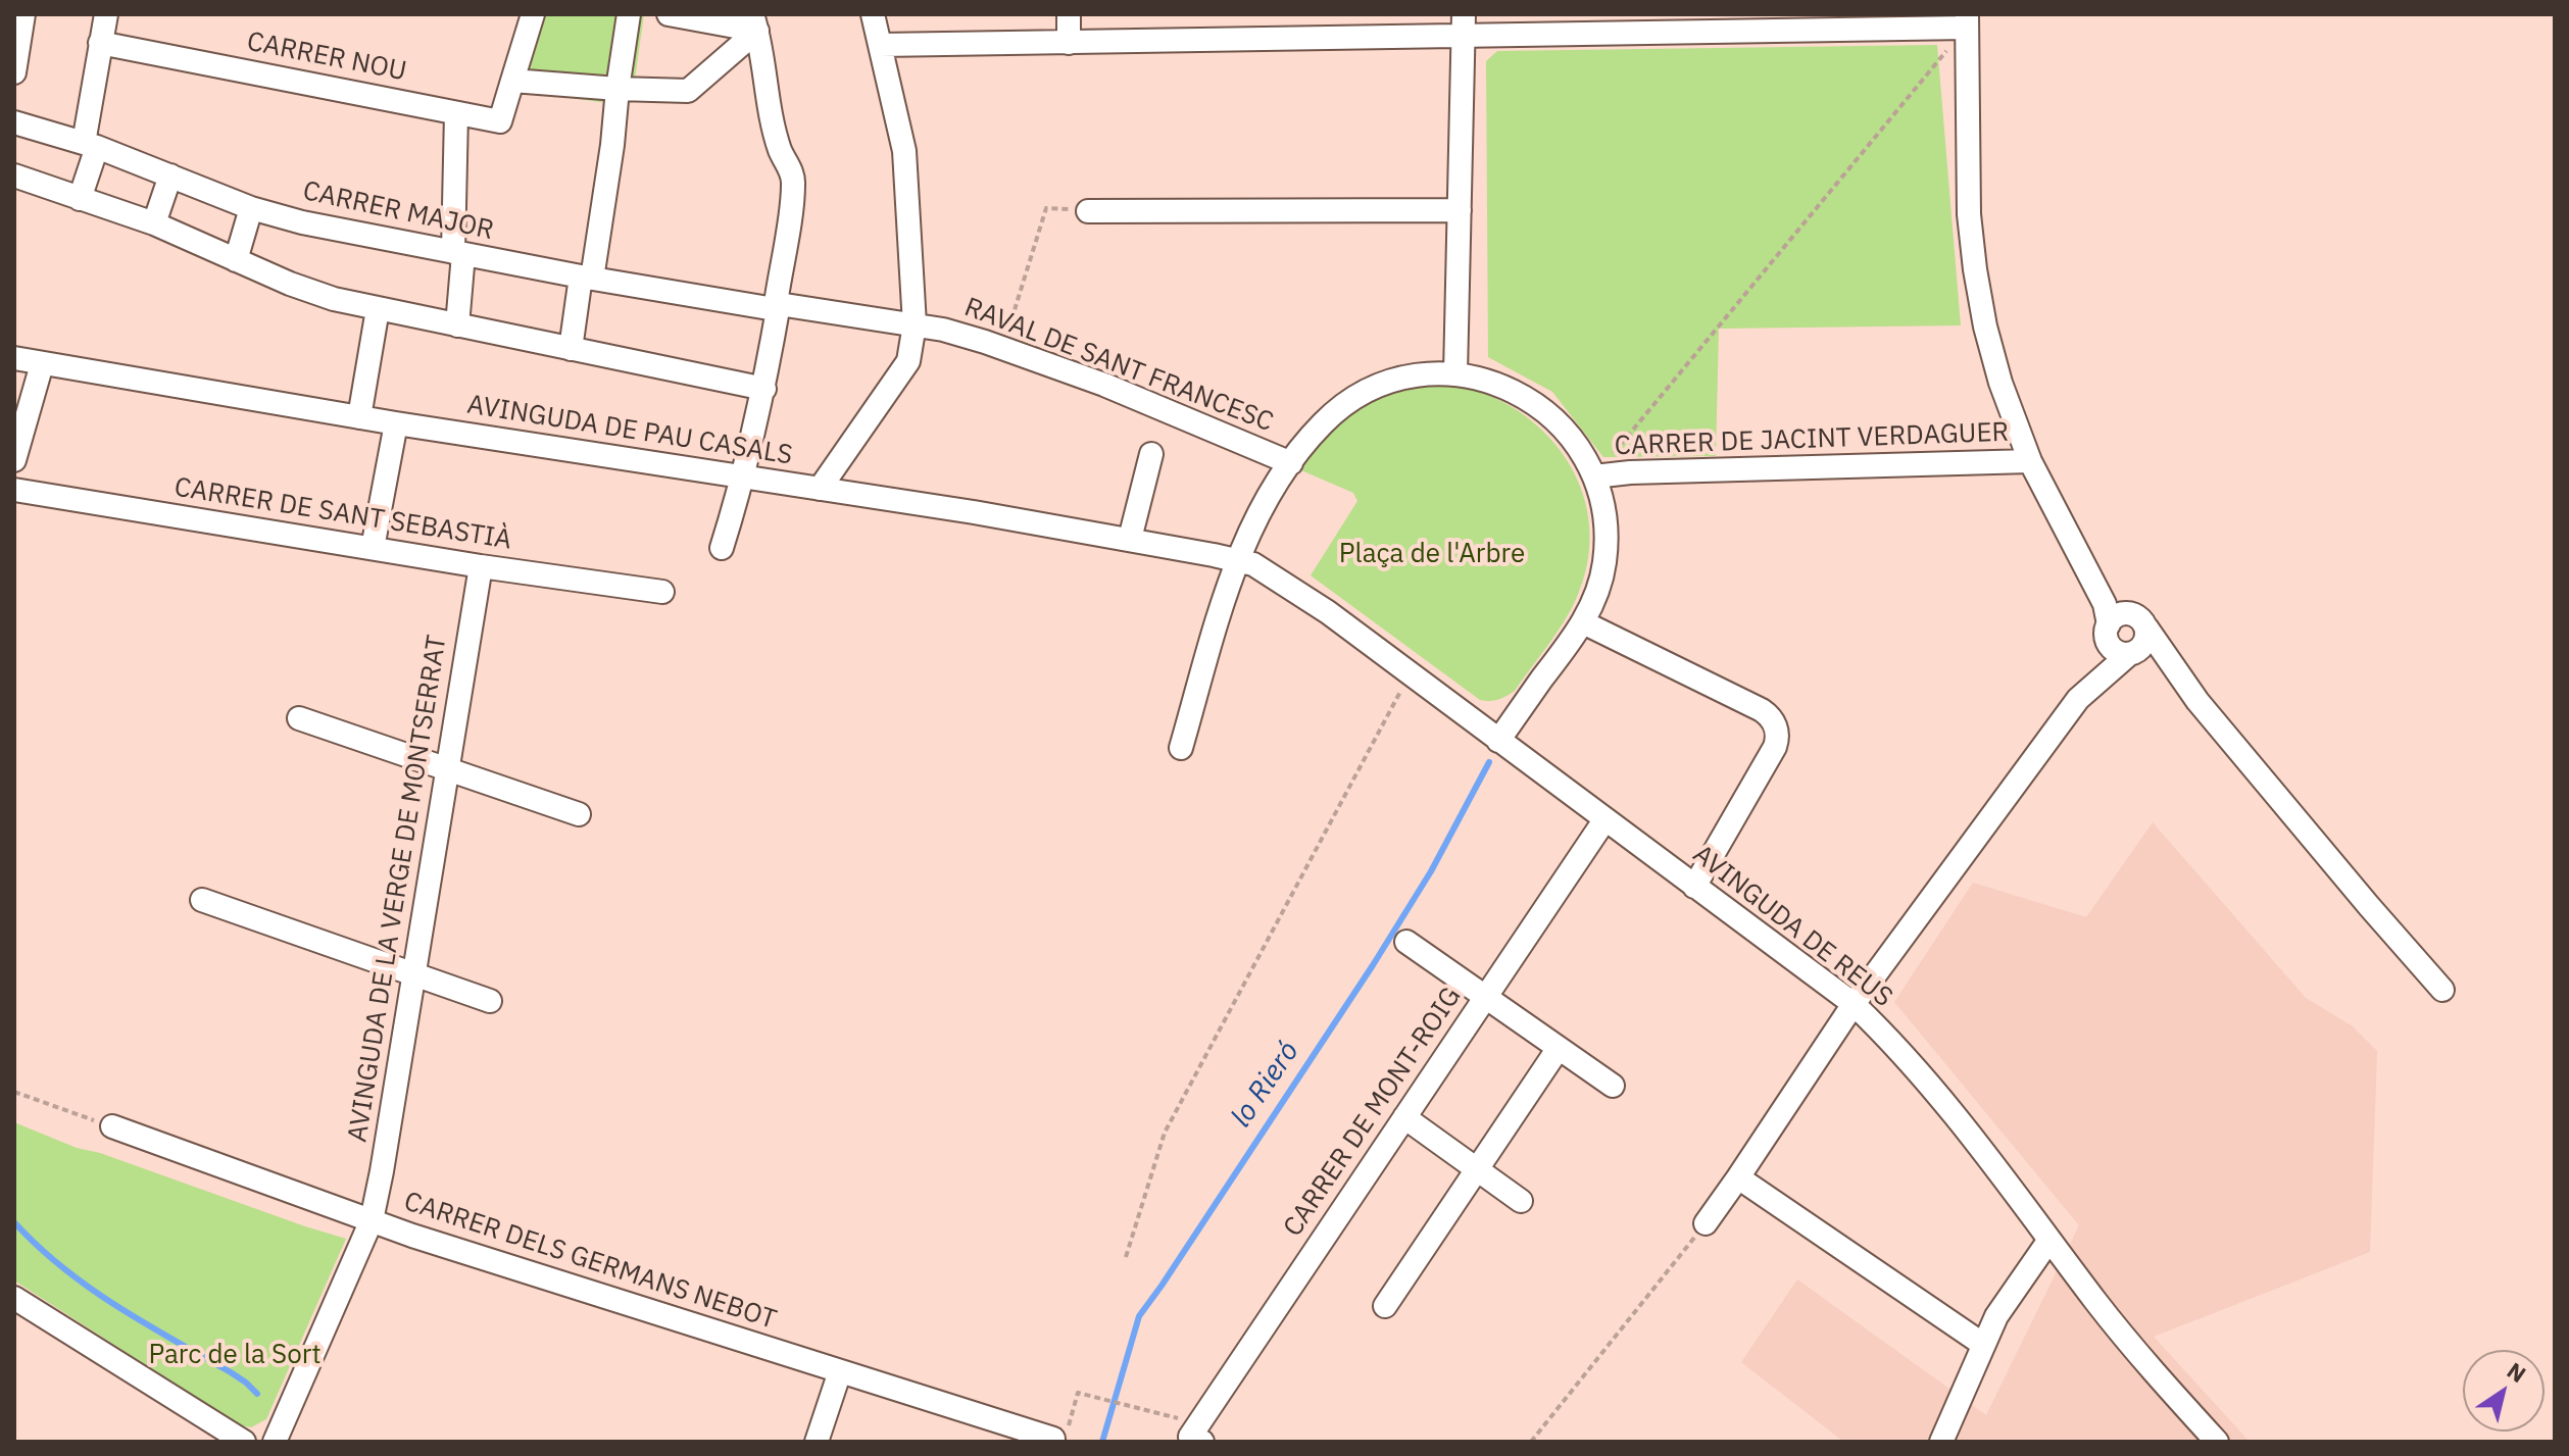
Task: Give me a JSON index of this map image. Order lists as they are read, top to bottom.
{
  "streets": {
    "street": [
      "CARRER NOU",
      "CARRER MAJOR",
      "RAVAL DE SANT FRANCESC",
      "AVINGUDA DE PAU CASALS",
      "CARRER DE JACINT VERDAGUER",
      "CARRER DE SANT SEBASTIÀ",
      "AVINGUDA DE LA VERGE DE MONTSERRAT",
      "AVINGUDA DE REUS",
      "CARRER DE MONT-ROIG",
      "CARRER DELS GERMANS NEBOT"
    ]
  },
  "crossings": [
    ["CARRER MAJOR", "RAVAL DE SANT FRANCESC"],
    ["AVINGUDA DE PAU CASALS", "AVINGUDA DE REUS"],
    ["CARRER DE SANT SEBASTIÀ", "AVINGUDA DE LA VERGE DE MONTSERRAT"],
    ["AVINGUDA DE LA VERGE DE MONTSERRAT", "CARRER DELS GERMANS NEBOT"],
    ["AVINGUDA DE REUS", "CARRER DE MONT-ROIG"]
  ],
  "water": ["lo Rieró"],
  "parks": ["Plaça de l'Arbre", "Parc de la Sort"],
  "north": "top right"
}
